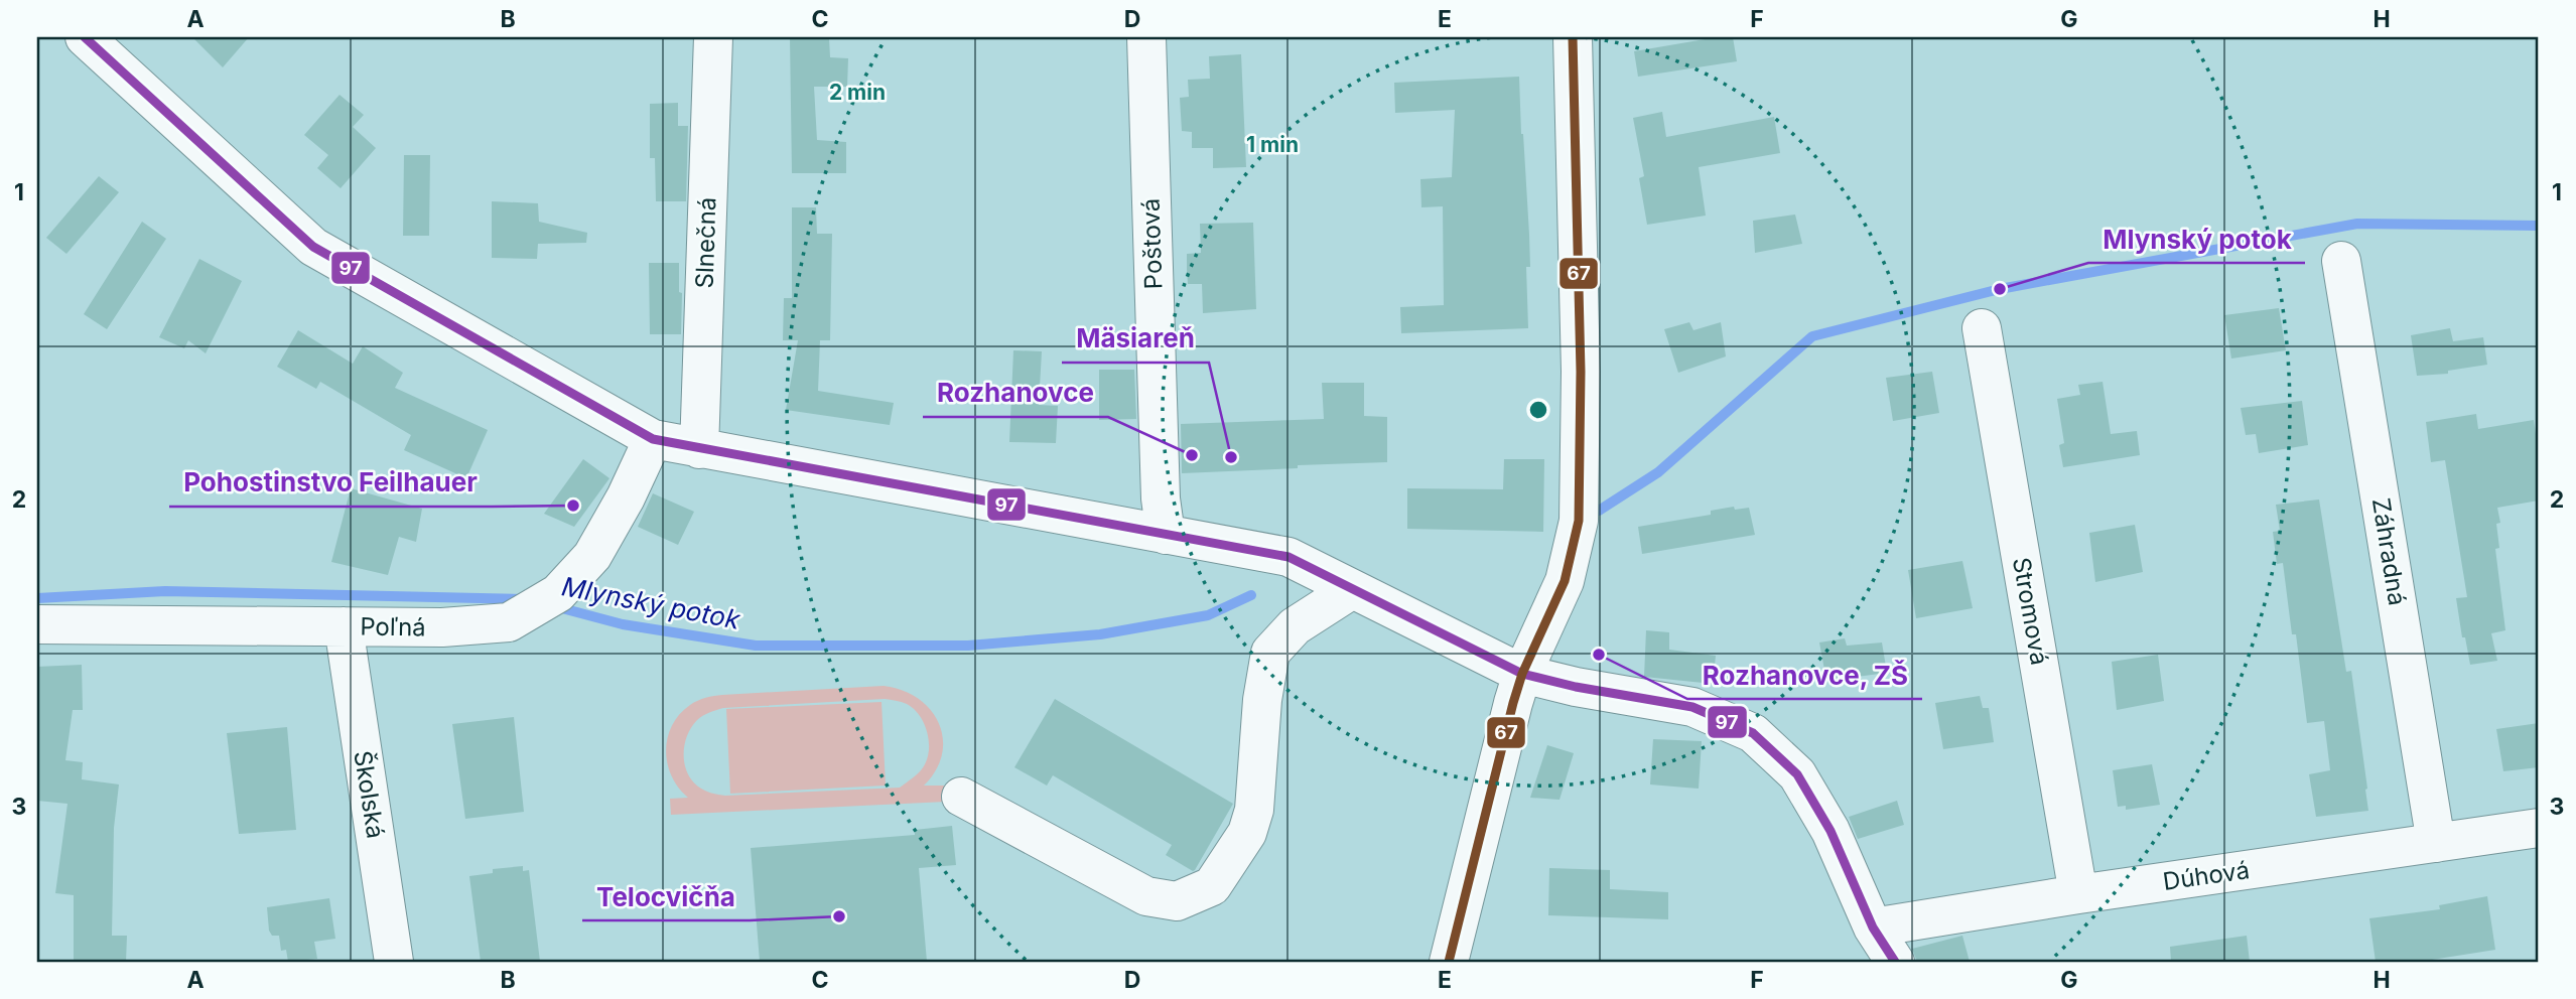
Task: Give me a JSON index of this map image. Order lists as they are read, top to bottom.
{
  "streets": {
    "street": [
      "Slnečná",
      "Poštová",
      "Záhradná",
      "Stromová",
      "Poľná",
      "Školská",
      "Dúhová"
    ]
  },
  "crossings": [
    ["Záhradná", "Dúhová"],
    ["Stromová", "Dúhová"],
    ["Poľná", "Školská"]
  ],
  "water": ["Mlynský potok"],
  "places": [
    "Mlynský potok",
    "Rozhanovce",
    "Mäsiareň",
    "Pohostinstvo Feilhauer",
    "Rozhanovce, ZŠ",
    "Telocvičňa"
  ],
  "lines": ["transit line 97", "transit line 67"],
  "grid": {
    "columns": [
      "A",
      "B",
      "C",
      "D",
      "E",
      "F",
      "G",
      "H"
    ],
    "rows": ["1", "2", "3"]
  },
  "rings": ["2 min", "1 min"]
}
